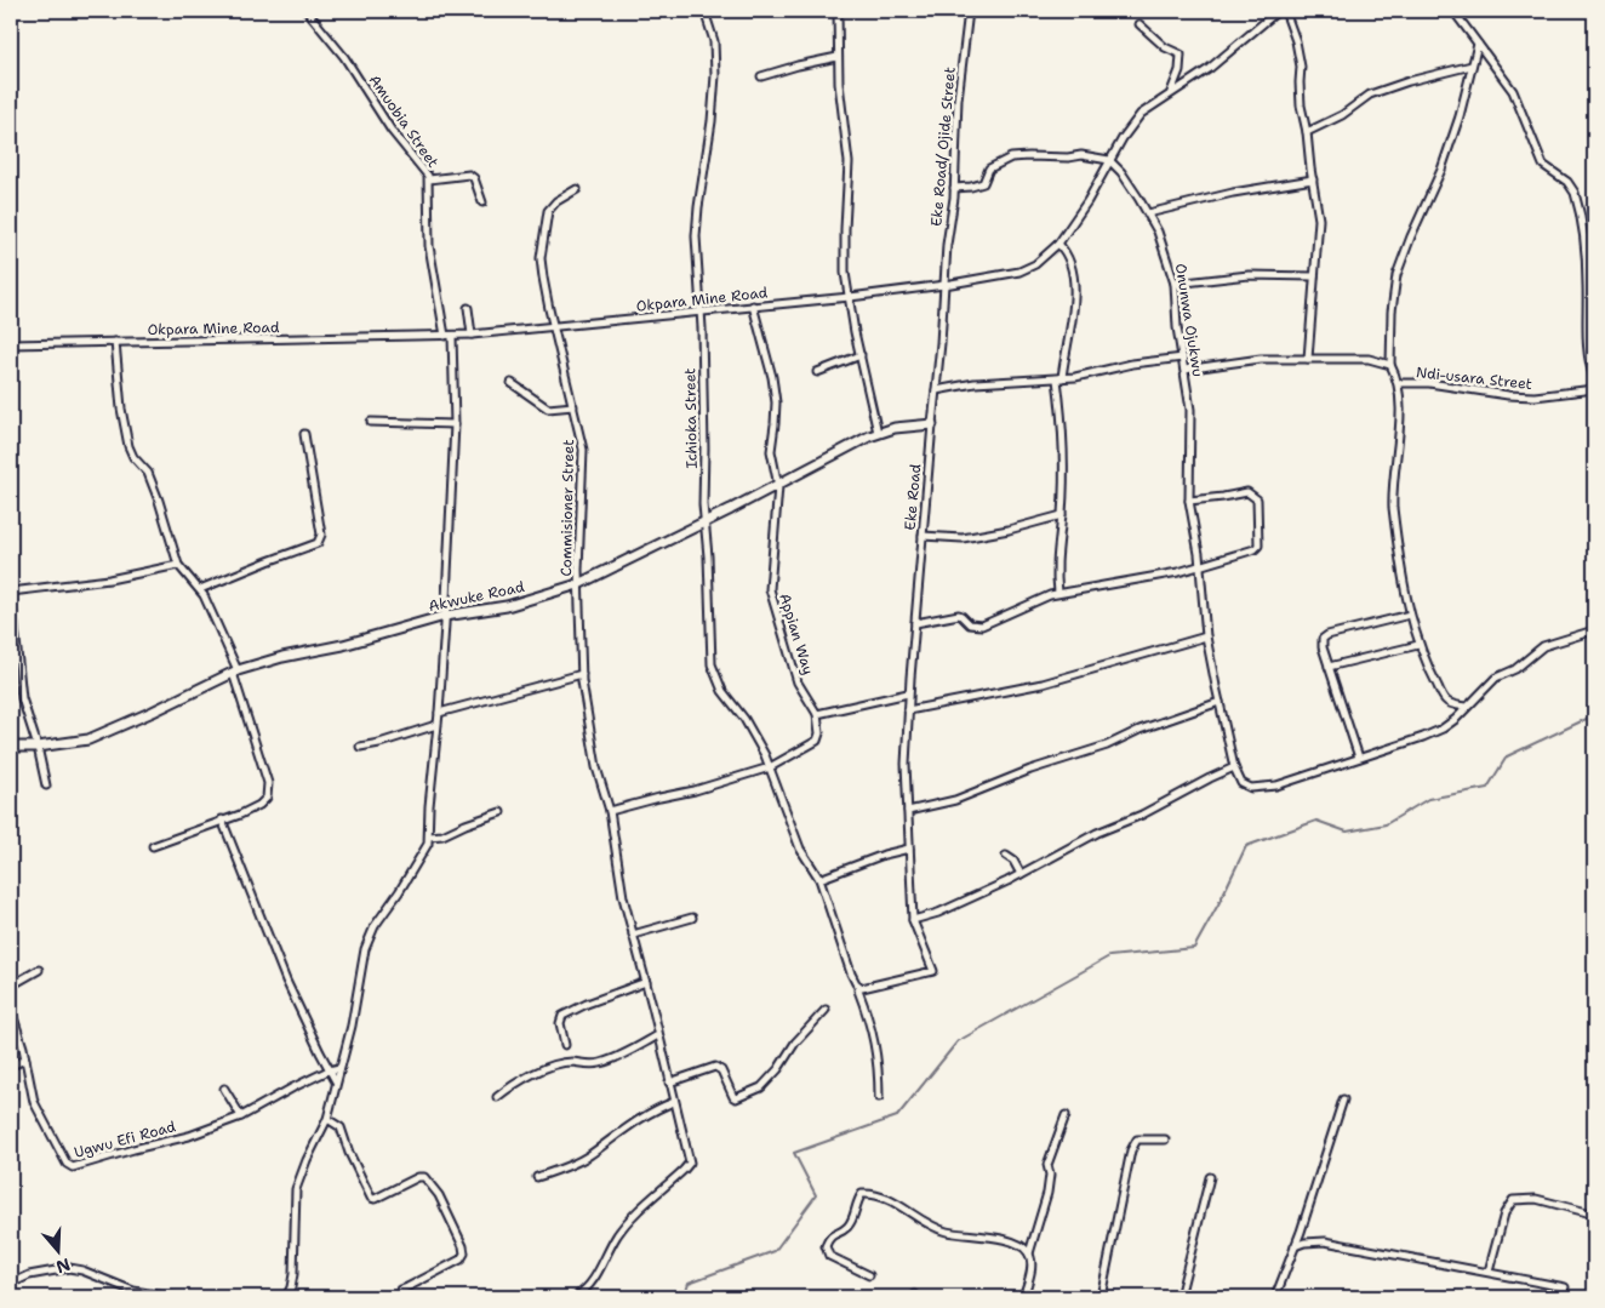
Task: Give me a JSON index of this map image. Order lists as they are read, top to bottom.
{
  "streets": {
    "main road": ["Akwuke Road"],
    "street": [
      "Amuobia Street",
      "Eke Road/ Ojide Street",
      "Okpara Mine Road",
      "Onunwa Ojukwu",
      "Ndi-usara Street",
      "Ichioka Street",
      "Eke Road",
      "Commisioner Street",
      "Appian Way",
      "Ugwu Efi Road"
    ]
  },
  "crossings": [
    ["Amuobia Street", "Okpara Mine Road"],
    ["Eke Road/ Ojide Street", "Okpara Mine Road"],
    ["Eke Road/ Ojide Street", "Eke Road"],
    ["Okpara Mine Road", "Onunwa Ojukwu"],
    ["Okpara Mine Road", "Ichioka Street"],
    ["Okpara Mine Road", "Eke Road"],
    ["Okpara Mine Road", "Commisioner Street"],
    ["Okpara Mine Road", "Appian Way"],
    ["Ichioka Street", "Eke Road"],
    ["Ichioka Street", "Akwuke Road"],
    ["Eke Road", "Akwuke Road"],
    ["Commisioner Street", "Akwuke Road"],
    ["Akwuke Road", "Appian Way"]
  ],
  "north": "bottom"
}
